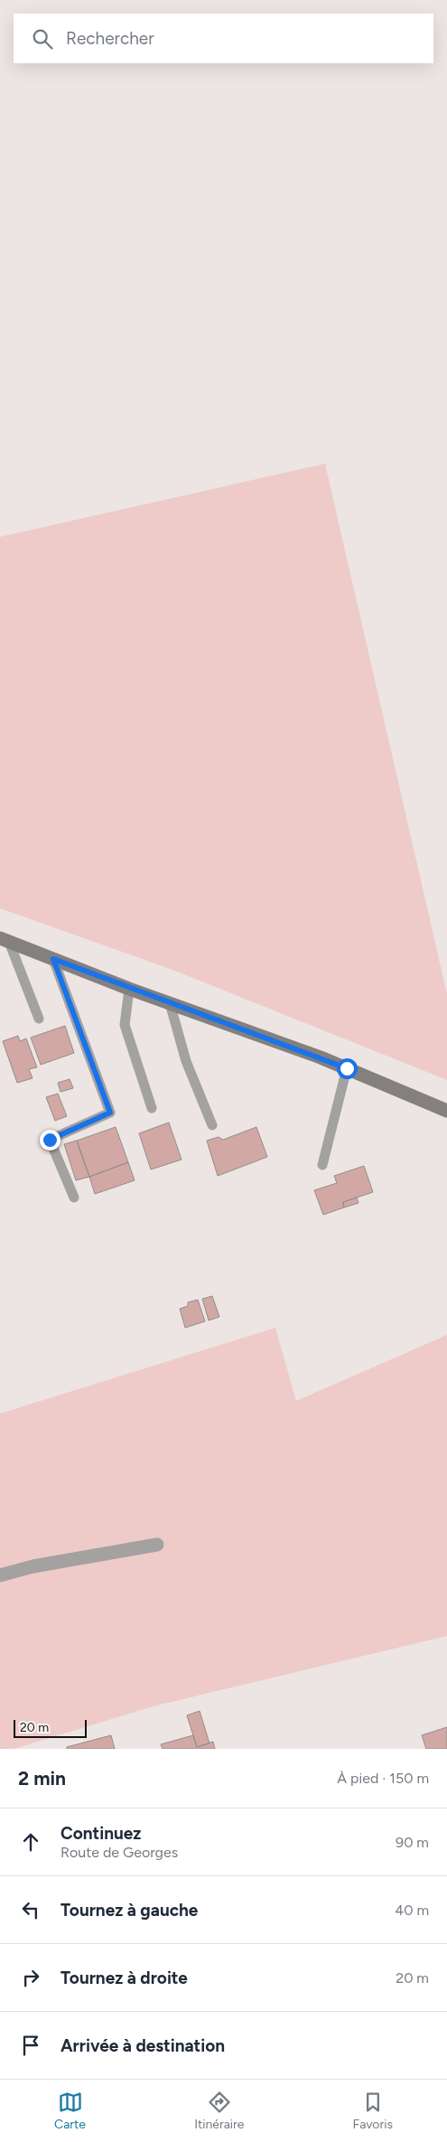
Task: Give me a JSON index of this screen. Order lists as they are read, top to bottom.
{
  "scale_bar": "20 m",
  "page": {
    "search": "Rechercher",
    "scale": "20 m",
    "heading": ["2 min", "À pied · 150 m"],
    "list": [
      ["Continuez", "Route de Georges", "90 m"],
      ["Tournez à gauche", "40 m"],
      ["Tournez à droite", "20 m"],
      "Arrivée à destination"
    ],
    "nav": ["Carte", "Itinéraire", "Favoris"]
  }
}
